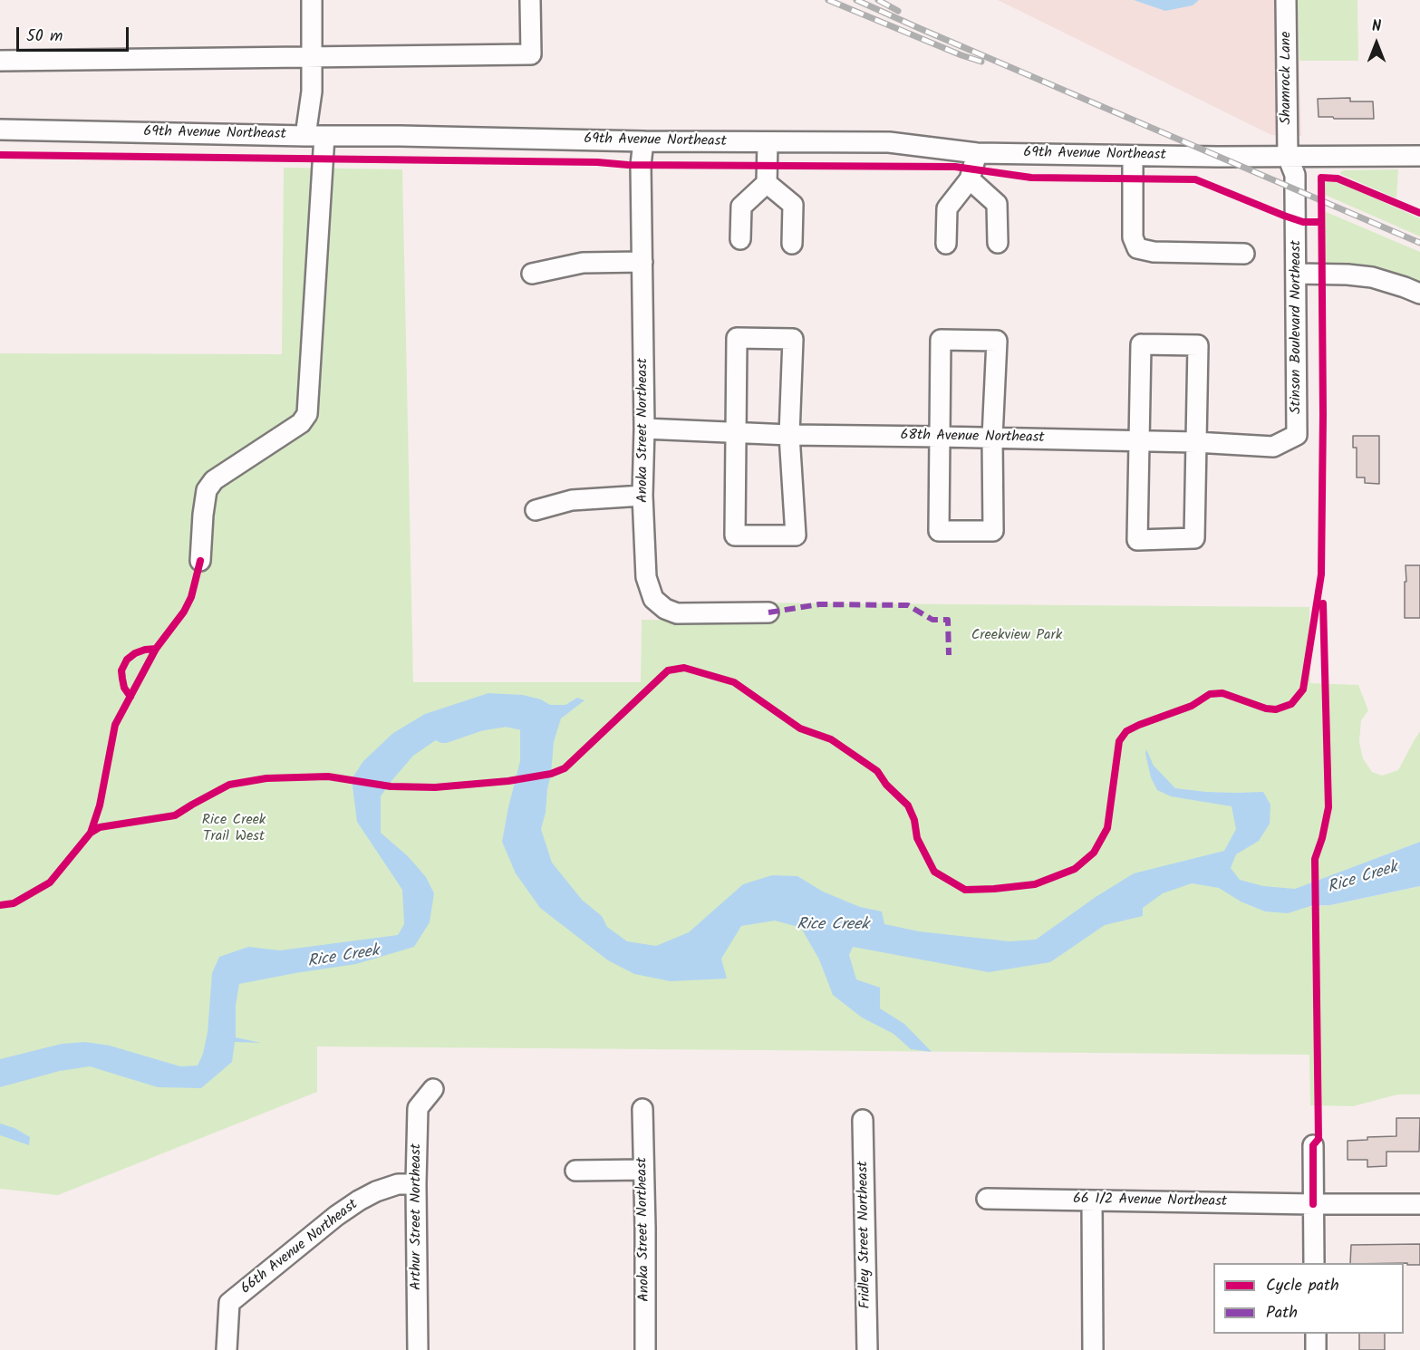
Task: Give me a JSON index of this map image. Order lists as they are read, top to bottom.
{
  "streets": {
    "street": [
      "Shamrock Lane",
      "69th Avenue Northeast",
      "Stinson Boulevard Northeast",
      "Anoka Street Northeast",
      "68th Avenue Northeast",
      "66 1/2 Avenue Northeast",
      "Arthur Street Northeast",
      "Fridley Street Northeast",
      "66th Avenue Northeast"
    ]
  },
  "crossings": [
    ["Shamrock Lane", "69th Avenue Northeast"],
    ["Shamrock Lane", "Stinson Boulevard Northeast"],
    ["69th Avenue Northeast", "Stinson Boulevard Northeast"],
    ["69th Avenue Northeast", "Anoka Street Northeast"],
    ["Stinson Boulevard Northeast", "68th Avenue Northeast"],
    ["Anoka Street Northeast", "68th Avenue Northeast"],
    ["Arthur Street Northeast", "66th Avenue Northeast"]
  ],
  "water": ["Rice Creek"],
  "parks": ["Creekview Park", "Rice Creek Trail West"],
  "legend": ["Cycle path", "Path"],
  "scale_bar": "50 m",
  "north": "top"
}
